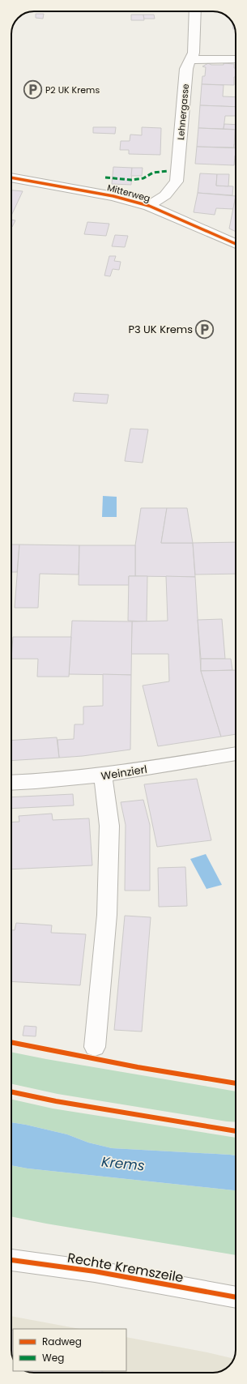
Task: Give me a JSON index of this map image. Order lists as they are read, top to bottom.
{
  "streets": {
    "street": [
      "Lehnergasse",
      "Mitterweg",
      "Weinzierl",
      "Rechte Kremszeile"
    ]
  },
  "crossings": [
    ["Lehnergasse", "Mitterweg"]
  ],
  "water": ["Krems"],
  "places": {
    "parking": ["P2 UK Krems", "P3 UK Krems"]
  },
  "legend": ["Radweg", "Weg"]
}
